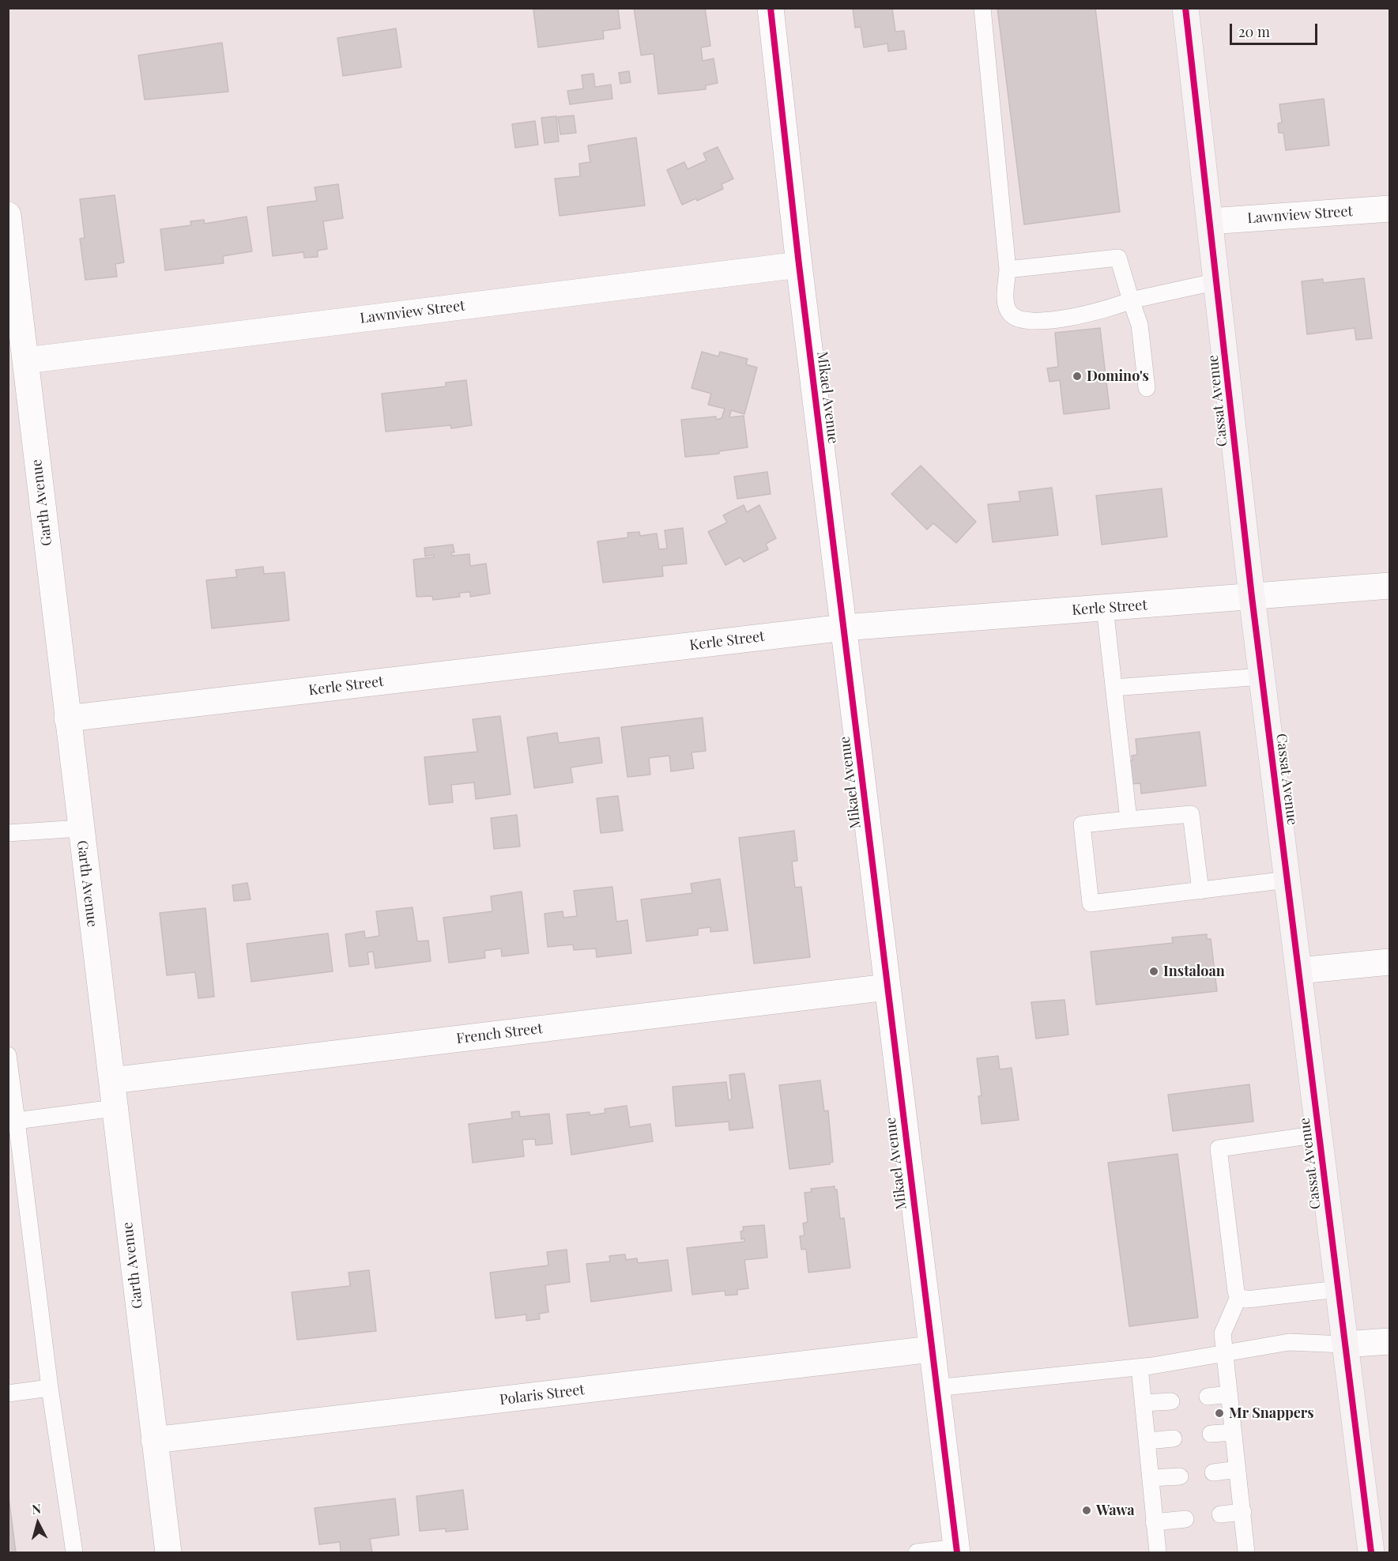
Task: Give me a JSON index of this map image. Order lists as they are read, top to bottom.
{
  "streets": {
    "main road": ["Cassat Avenue"],
    "street": [
      "Lawnview Street",
      "Mikael Avenue",
      "Garth Avenue",
      "Kerle Street",
      "French Street",
      "Polaris Street"
    ]
  },
  "crossings": [
    ["Lawnview Street", "Mikael Avenue"],
    ["Lawnview Street", "Cassat Avenue"],
    ["Lawnview Street", "Garth Avenue"],
    ["Mikael Avenue", "Kerle Street"],
    ["Mikael Avenue", "French Street"],
    ["Mikael Avenue", "Polaris Street"],
    ["Cassat Avenue", "Kerle Street"],
    ["Garth Avenue", "Kerle Street"],
    ["Garth Avenue", "French Street"],
    ["Garth Avenue", "Polaris Street"]
  ],
  "places": [
    "Domino's",
    "Instaloan",
    "Mr Snappers",
    "Wawa"
  ],
  "scale_bar": "20 m",
  "north": "top"
}
